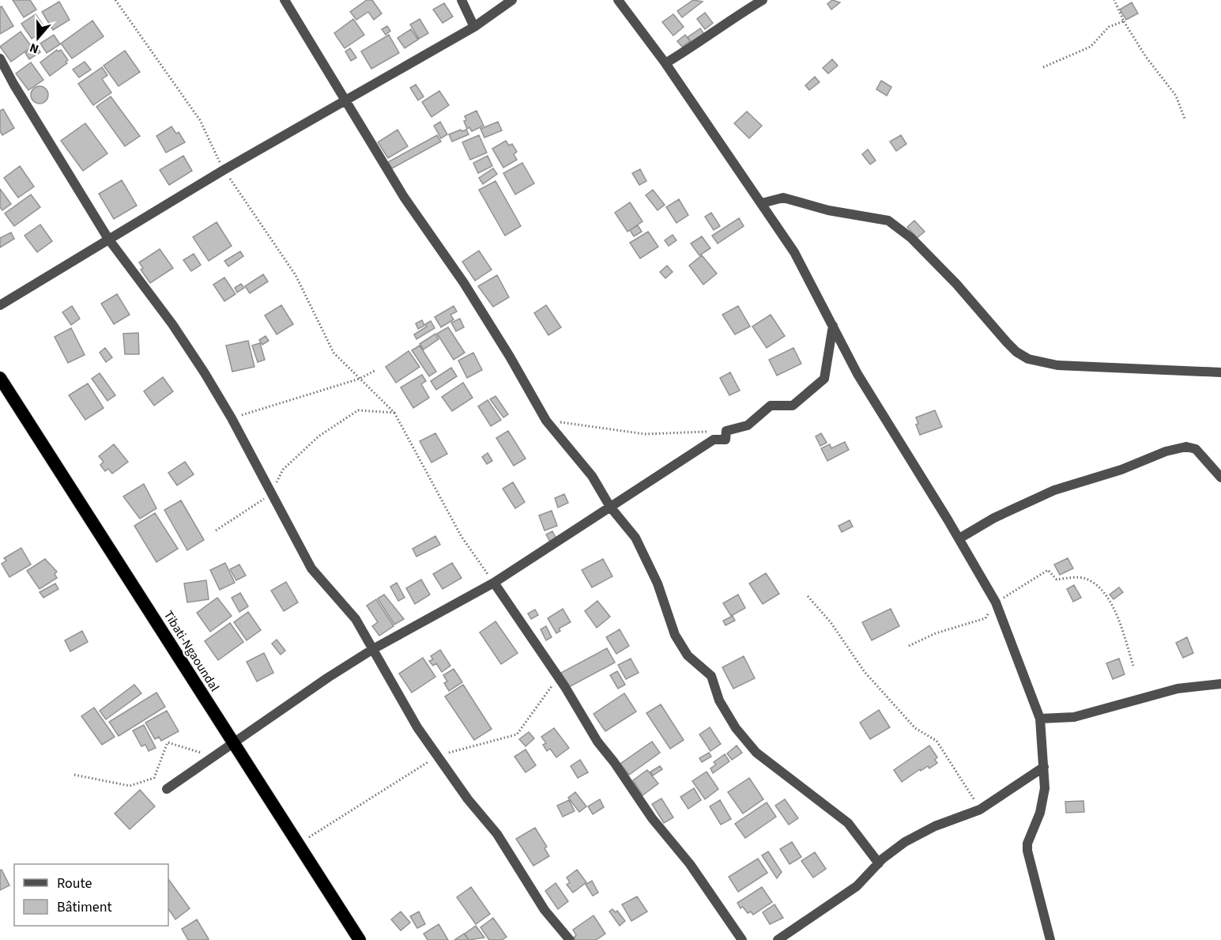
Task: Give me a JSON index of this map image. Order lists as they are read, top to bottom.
{
  "streets": {
    "highway": ["Tibati-Ngaoundal"]
  },
  "legend": ["Route", "Bâtiment"],
  "north": "bottom"
}
